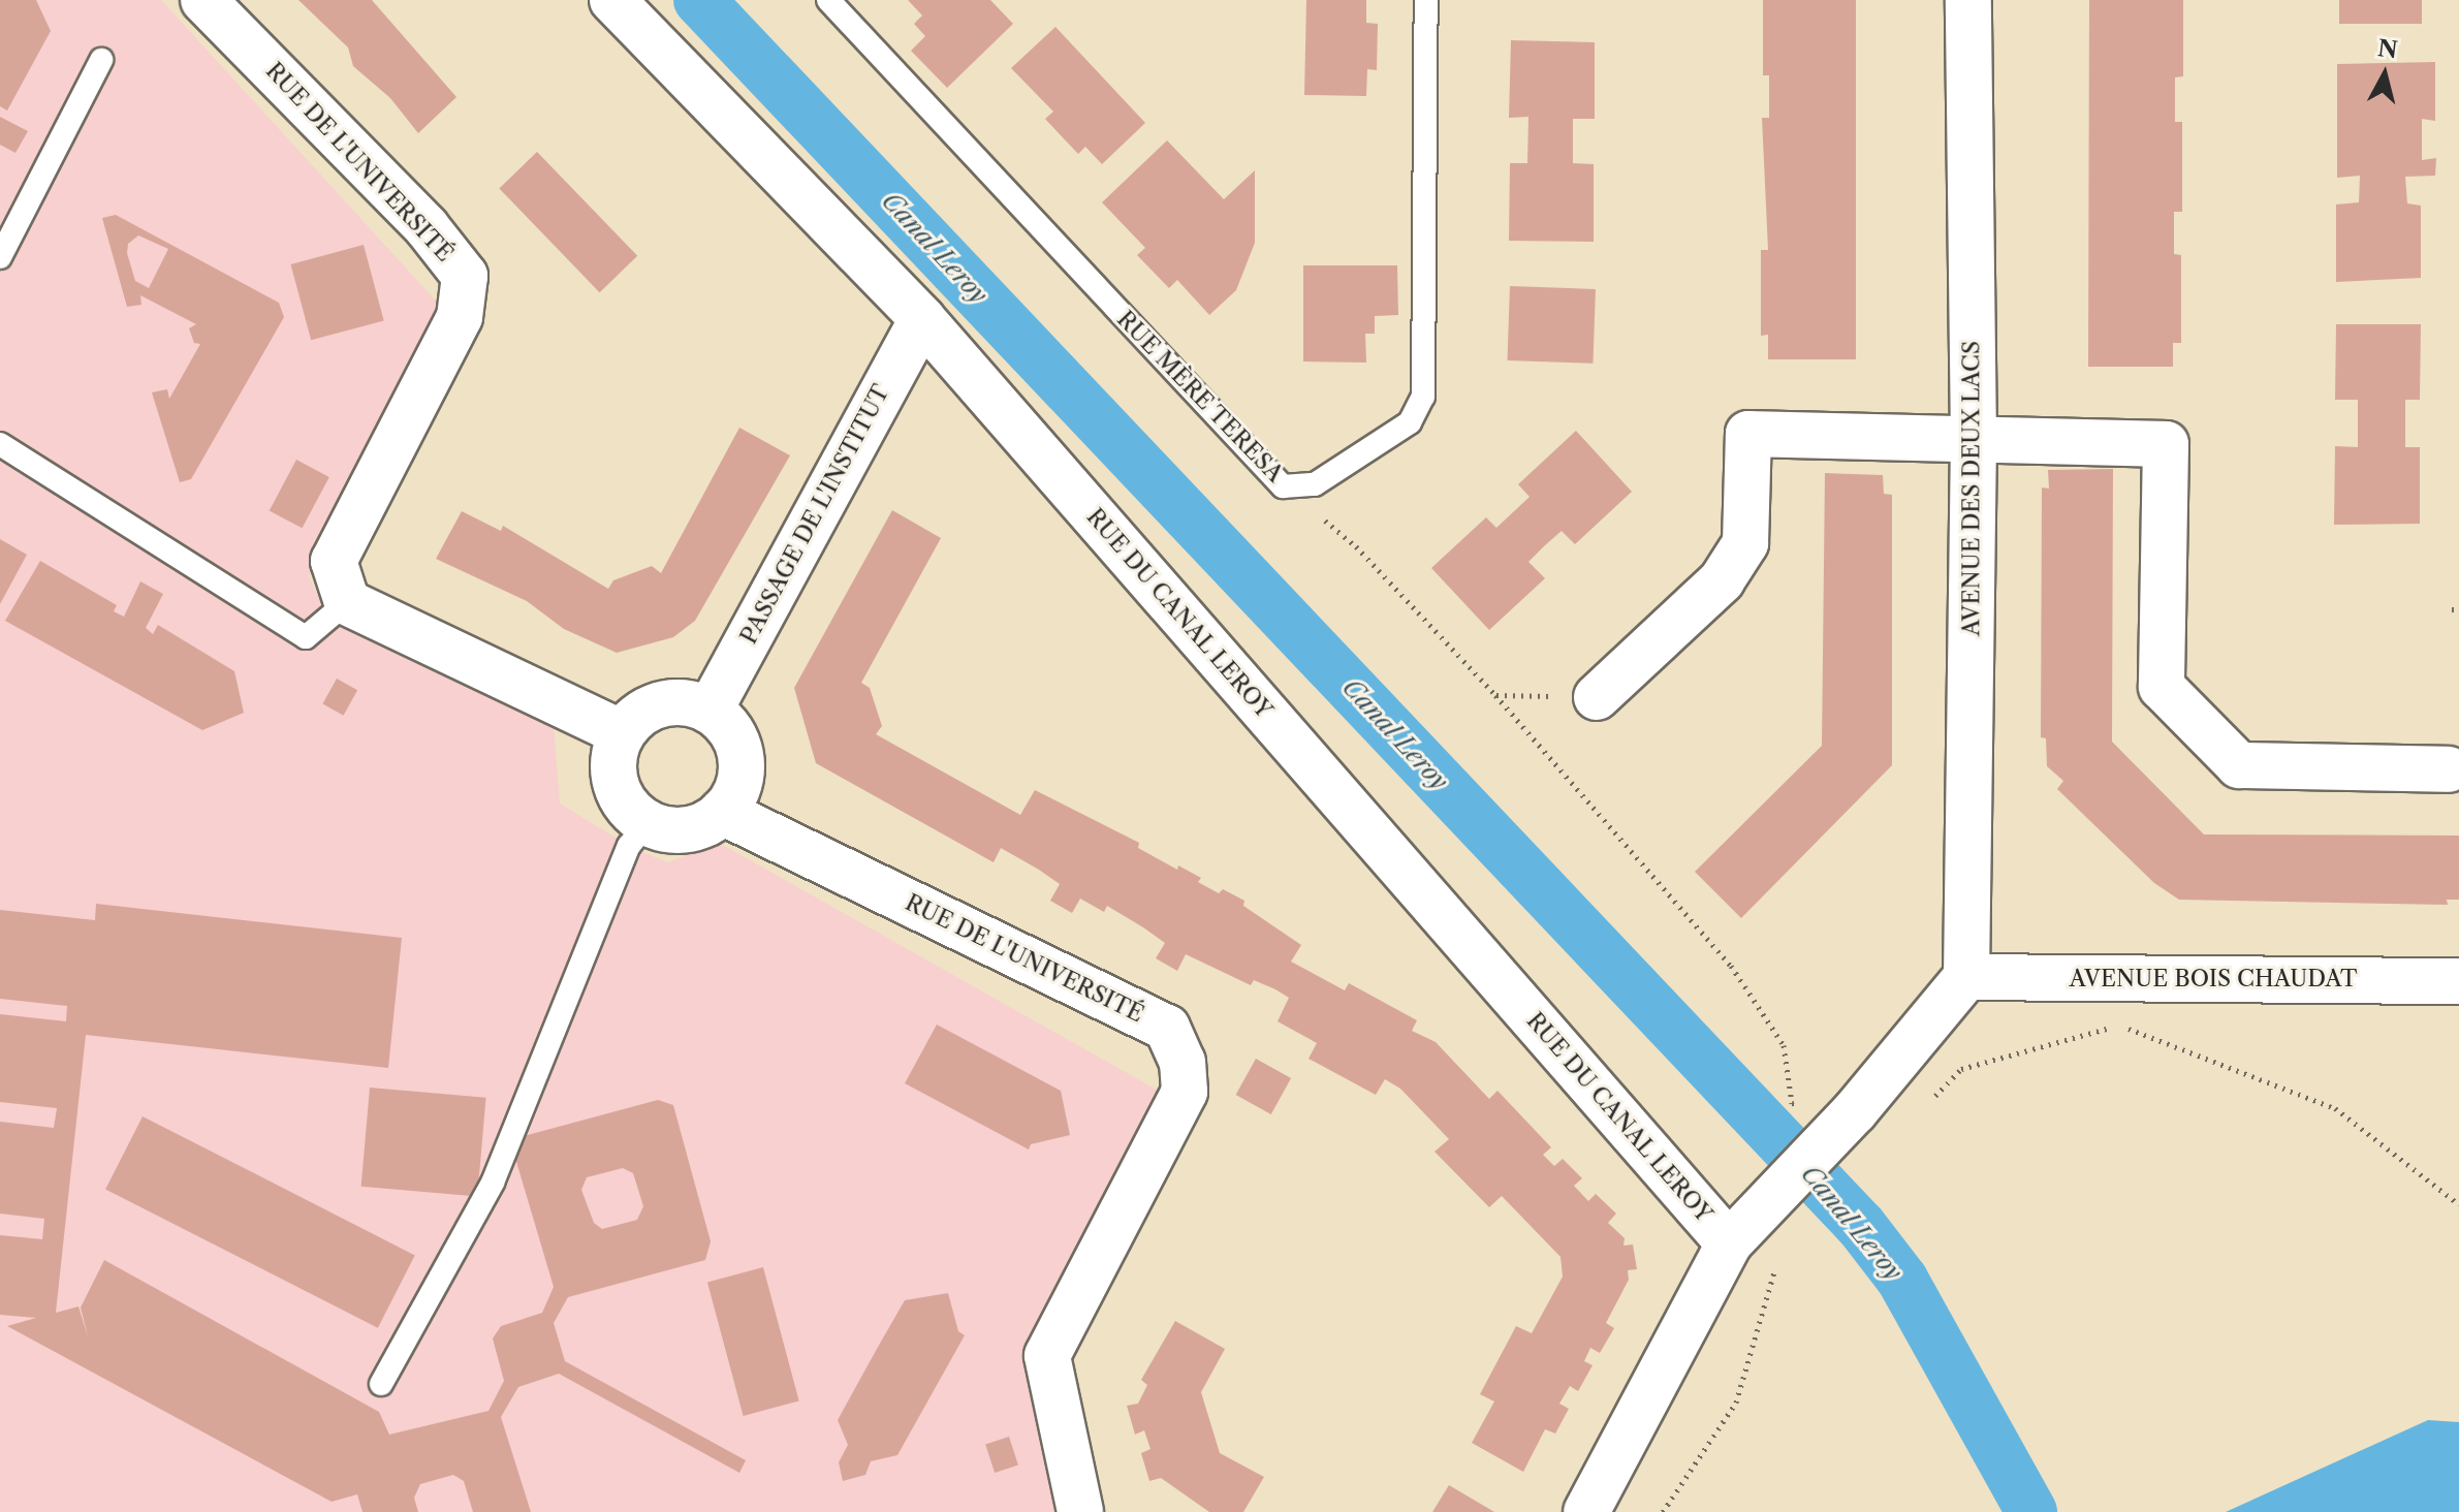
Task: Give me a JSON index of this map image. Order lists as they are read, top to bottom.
{
  "streets": {
    "street": [
      "RUE DE L'UNIVERSITÉ",
      "AVENUE DES DEUX LACS",
      "PASSAGE DE L'INSTITUT",
      "RUE DU CANAL LEROY",
      "AVENUE BOIS CHAUDAT"
    ],
    "lane": ["RUE MÈRE TERESA"]
  },
  "crossings": [
    ["RUE DE L'UNIVERSITÉ", "PASSAGE DE L'INSTITUT"],
    ["AVENUE DES DEUX LACS", "AVENUE BOIS CHAUDAT"],
    ["PASSAGE DE L'INSTITUT", "RUE DU CANAL LEROY"]
  ],
  "water": ["Canal Leroy"],
  "north": "top"
}
